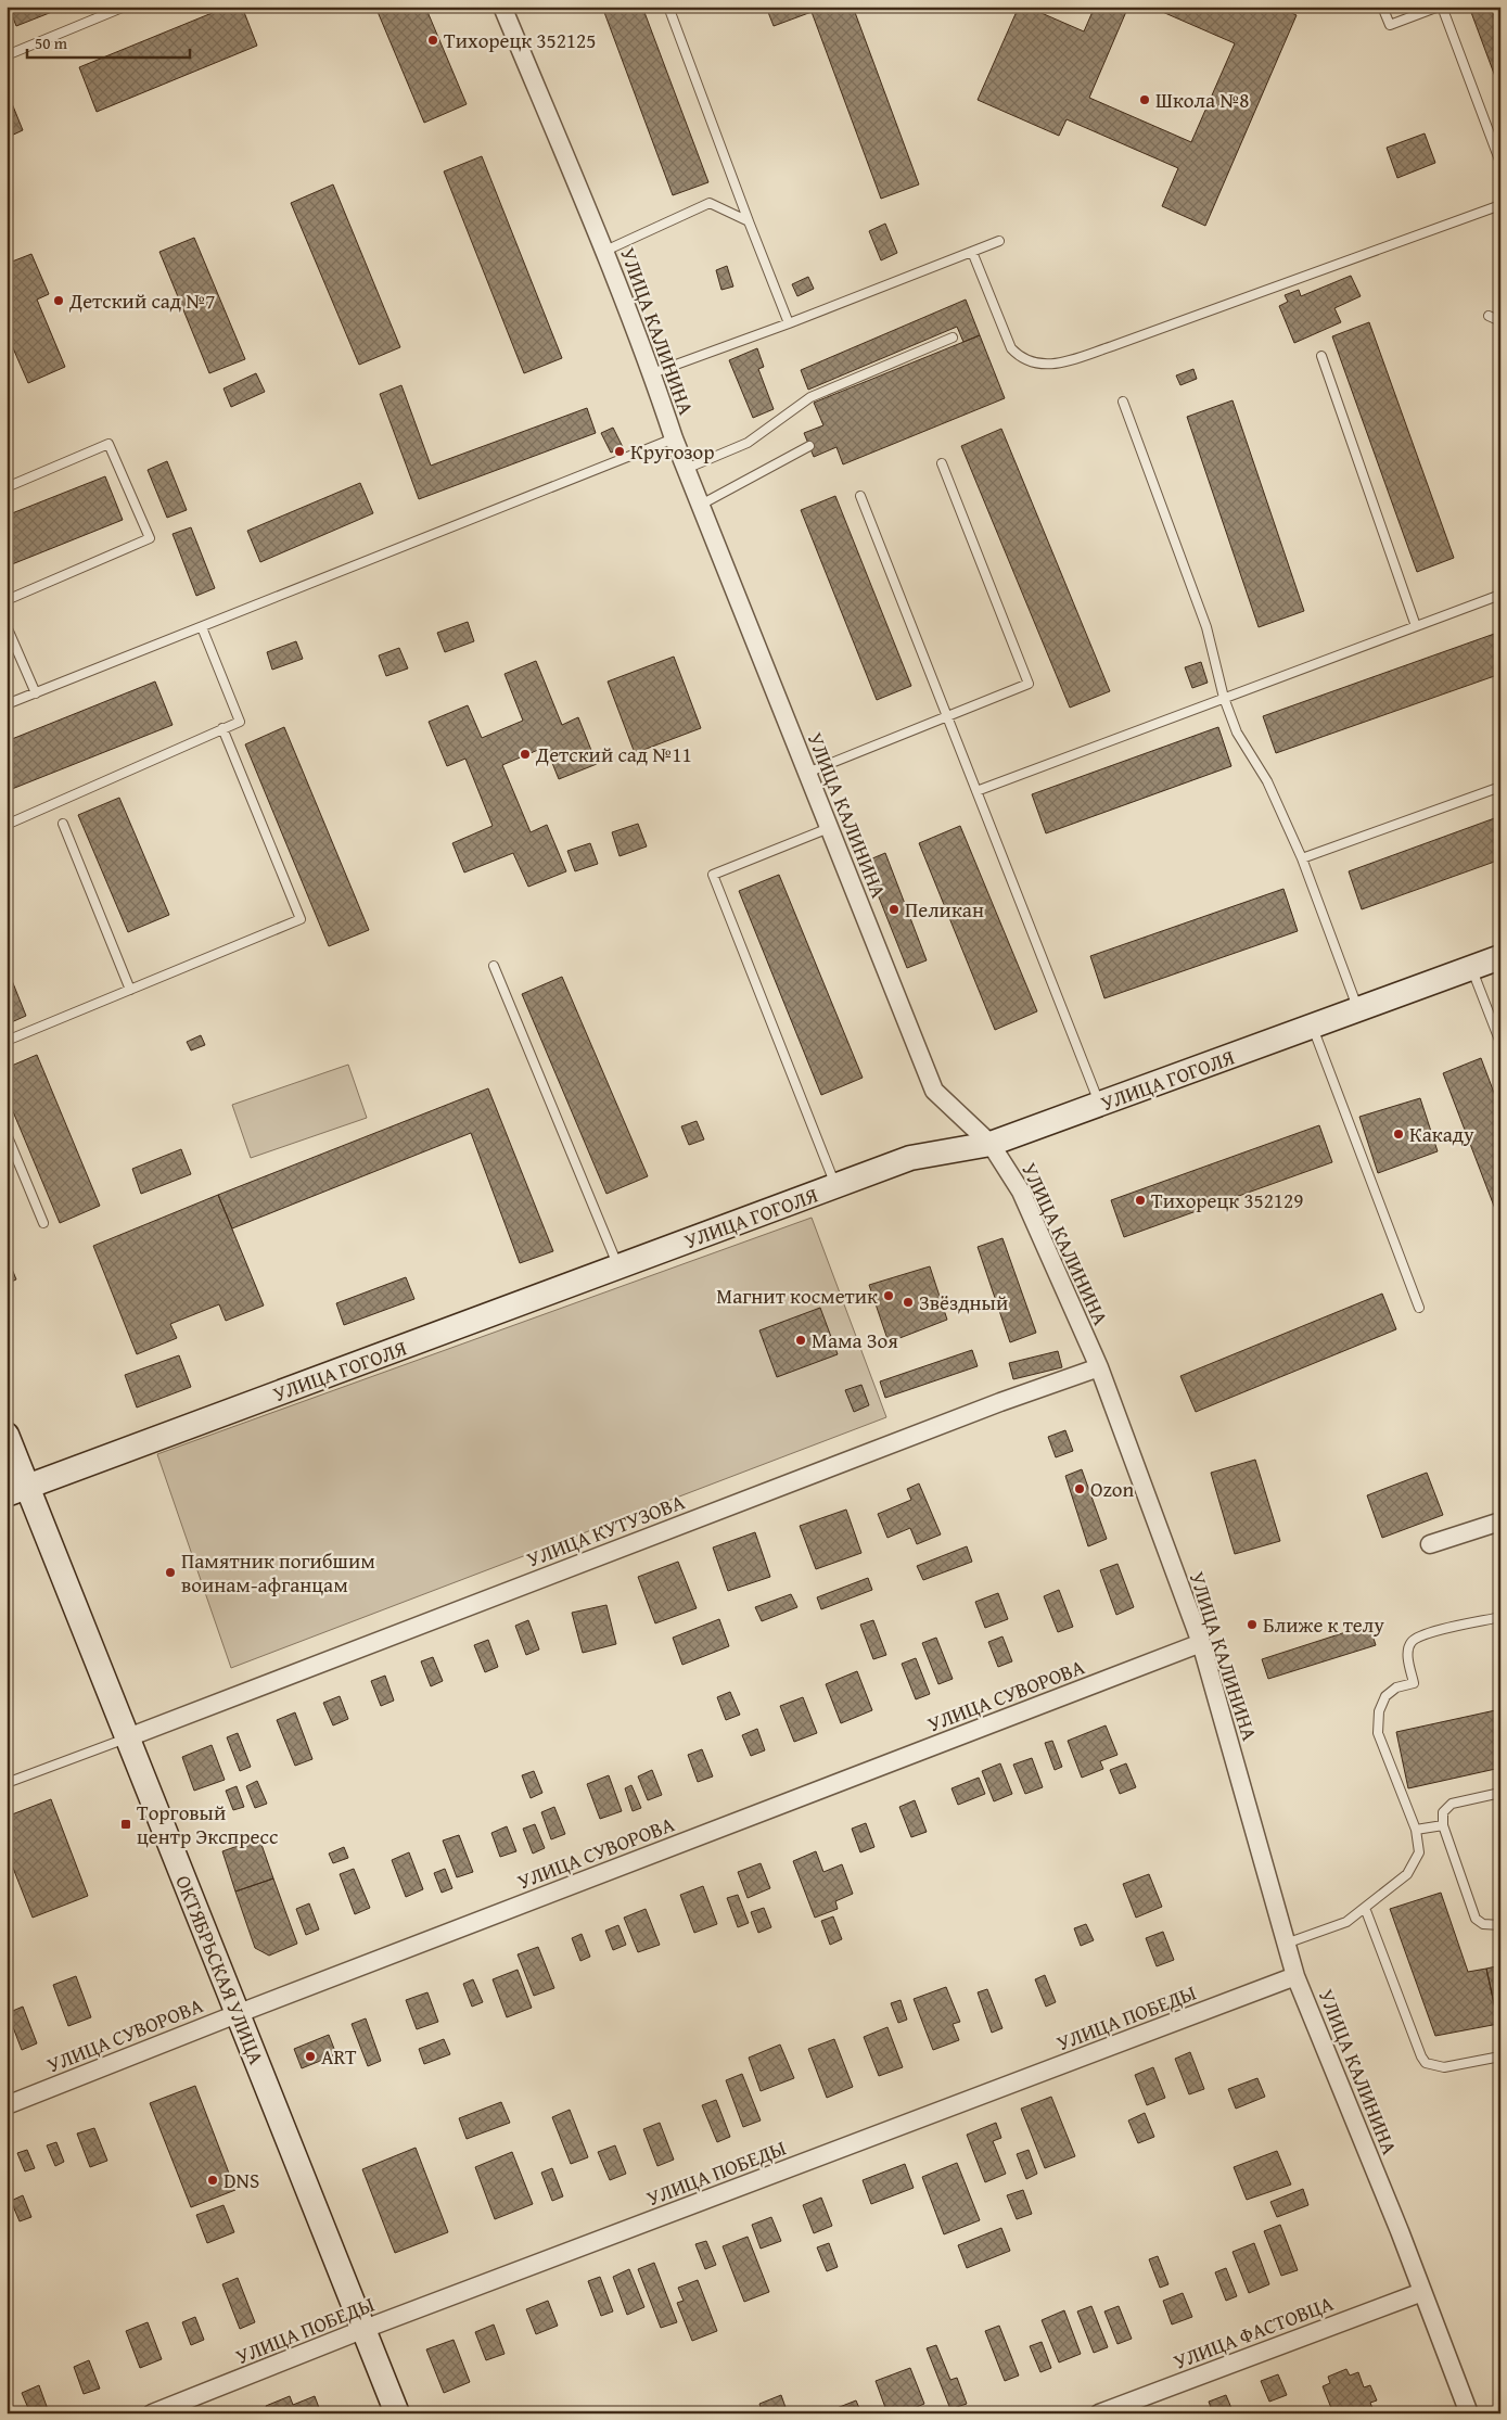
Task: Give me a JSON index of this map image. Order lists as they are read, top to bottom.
{
  "streets": {
    "main road": ["УЛИЦА ГОГОЛЯ", "ОКТЯБРЬСКАЯ УЛИЦА"],
    "street": [
      "УЛИЦА КАЛИНИНА",
      "УЛИЦА КУТУЗОВА",
      "УЛИЦА СУВОРОВА",
      "УЛИЦА ПОБЕДЫ",
      "УЛИЦА ФАСТОВЦА"
    ]
  },
  "crossings": [
    ["УЛИЦА КАЛИНИНА", "УЛИЦА ГОГОЛЯ"],
    ["УЛИЦА КАЛИНИНА", "УЛИЦА КУТУЗОВА"],
    ["УЛИЦА КАЛИНИНА", "УЛИЦА СУВОРОВА"],
    ["УЛИЦА КАЛИНИНА", "УЛИЦА ПОБЕДЫ"],
    ["УЛИЦА КАЛИНИНА", "УЛИЦА ФАСТОВЦА"],
    ["УЛИЦА ГОГОЛЯ", "ОКТЯБРЬСКАЯ УЛИЦА"],
    ["УЛИЦА КУТУЗОВА", "ОКТЯБРЬСКАЯ УЛИЦА"],
    ["УЛИЦА СУВОРОВА", "ОКТЯБРЬСКАЯ УЛИЦА"],
    ["ОКТЯБРЬСКАЯ УЛИЦА", "УЛИЦА ПОБЕДЫ"]
  ],
  "places": {
    "other": [
      "Тихорецк 352125",
      "Школа №8",
      "Детский сад №7",
      "Кругозор",
      "Детский сад №11",
      "Пеликан",
      "Какаду",
      "Тихорецк 352129",
      "Магнит косметик",
      "Звёздный",
      "Мама Зоя",
      "Ozon",
      "Памятник погибшим воинам-афганцам",
      "Ближе к телу",
      "ART",
      "DNS"
    ],
    "transit": ["Торговый центр Экспресс"]
  },
  "scale_bar": "50 m"
}
